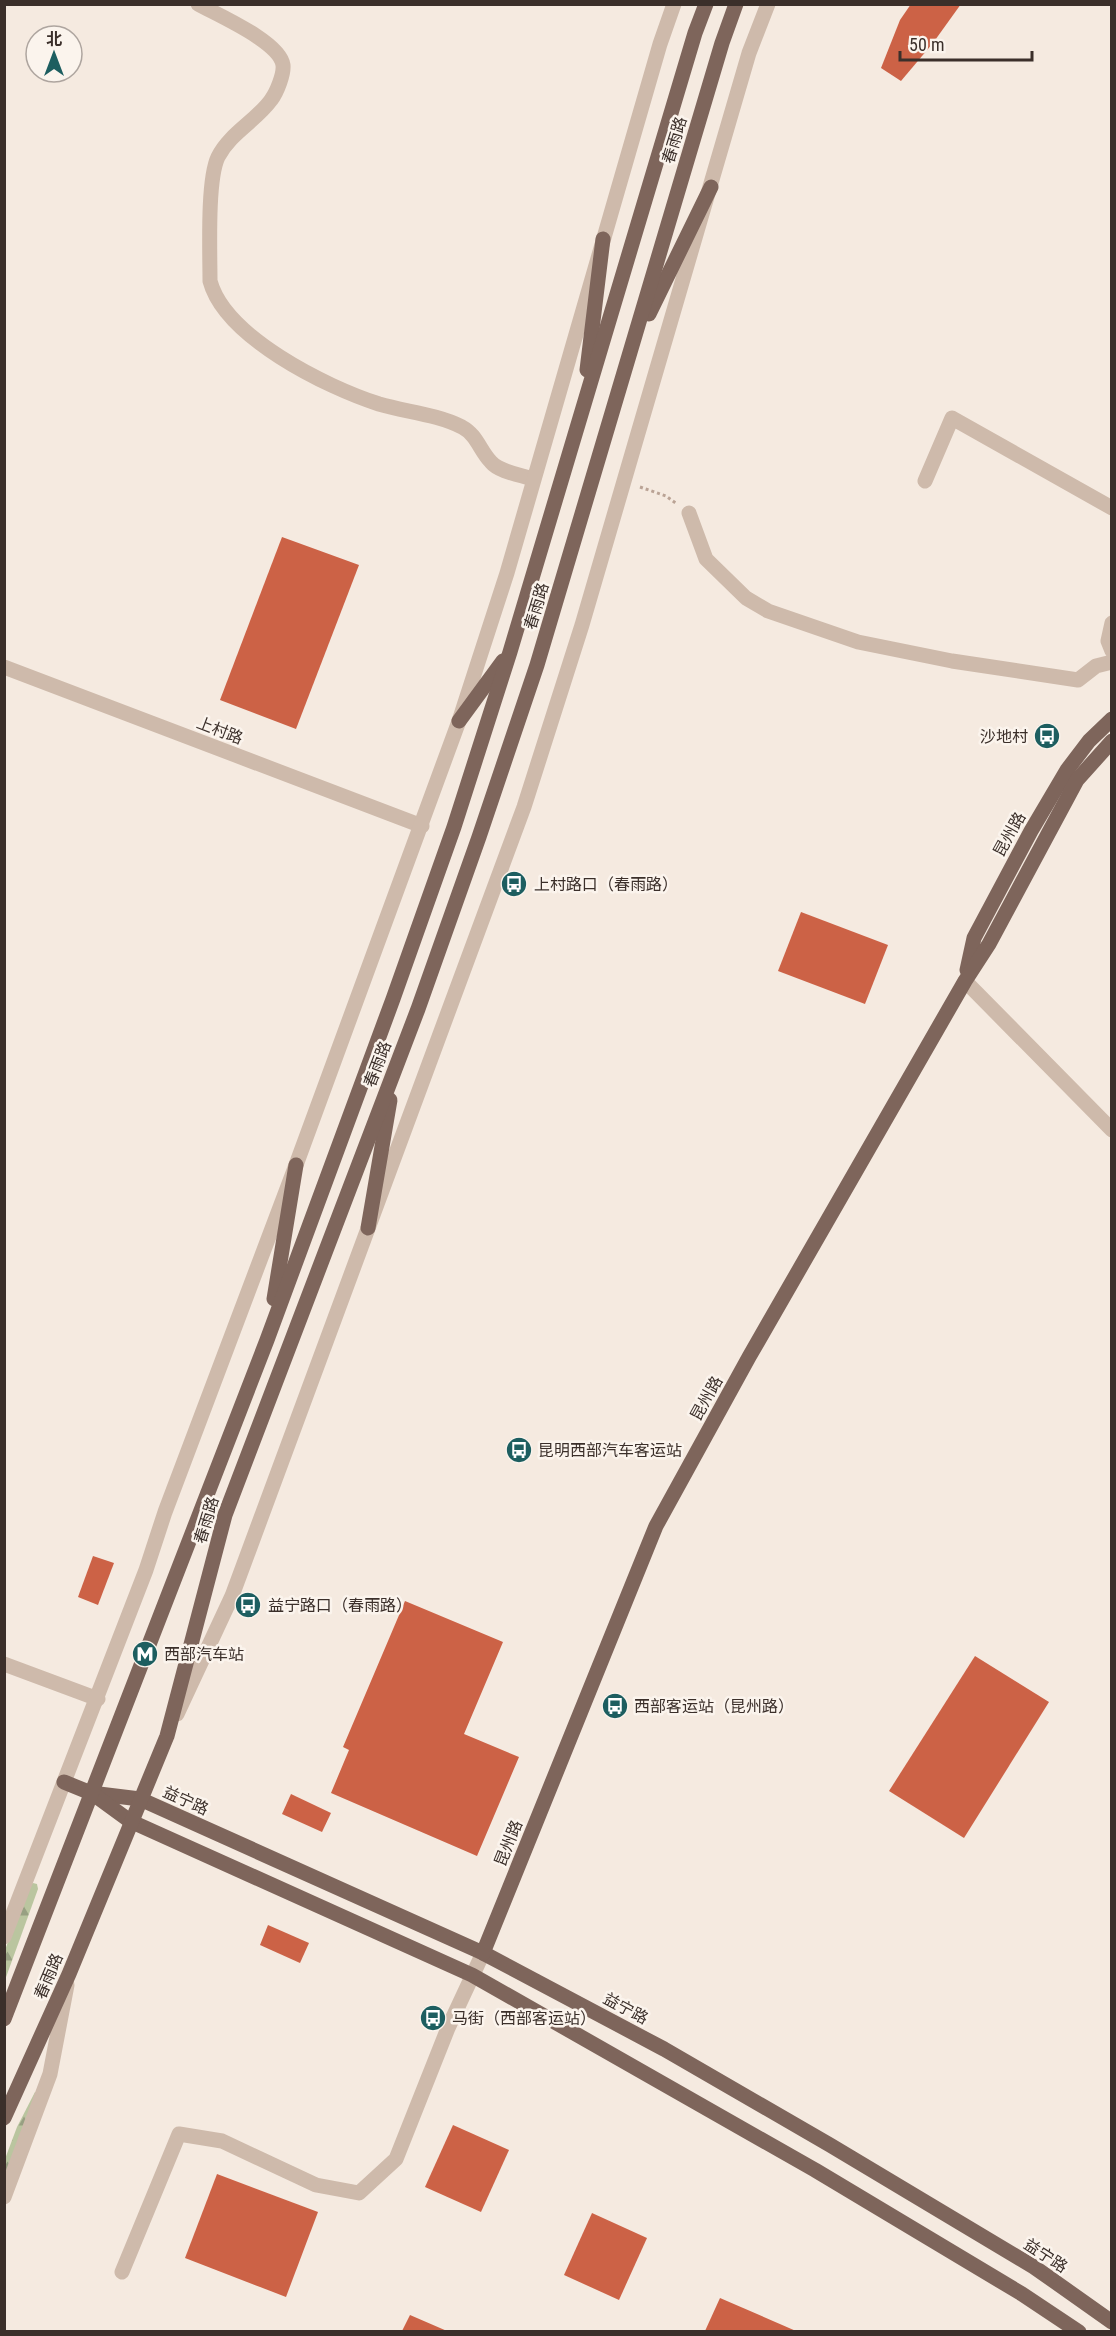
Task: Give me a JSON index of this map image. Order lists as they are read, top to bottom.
{
  "streets": {
    "main road": ["春雨路", "昆州路", "益宁路"],
    "street": ["上村路"]
  },
  "crossings": [
    ["春雨路", "益宁路"],
    ["昆州路", "益宁路"]
  ],
  "places": {
    "bus stop": [
      "沙地村",
      "上村路口（春雨路）",
      "昆明西部汽车客运站",
      "益宁路口（春雨路）",
      "西部客运站（昆州路）",
      "马街（西部客运站）"
    ],
    "metro station": ["西部汽车站"]
  },
  "scale_bar": "50 m",
  "north": "top"
}
